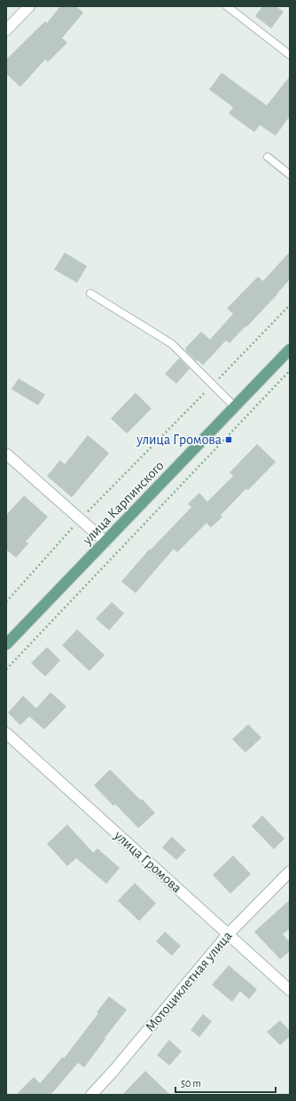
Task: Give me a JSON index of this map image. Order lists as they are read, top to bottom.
{
  "streets": {
    "main road": ["улица Карпинского"],
    "street": ["улица Громова", "Мотоциклетная улица"]
  },
  "crossings": [
    ["улица Громова", "Мотоциклетная улица"]
  ],
  "places": {
    "transit": ["улица Громова"]
  },
  "scale_bar": "50 m"
}
